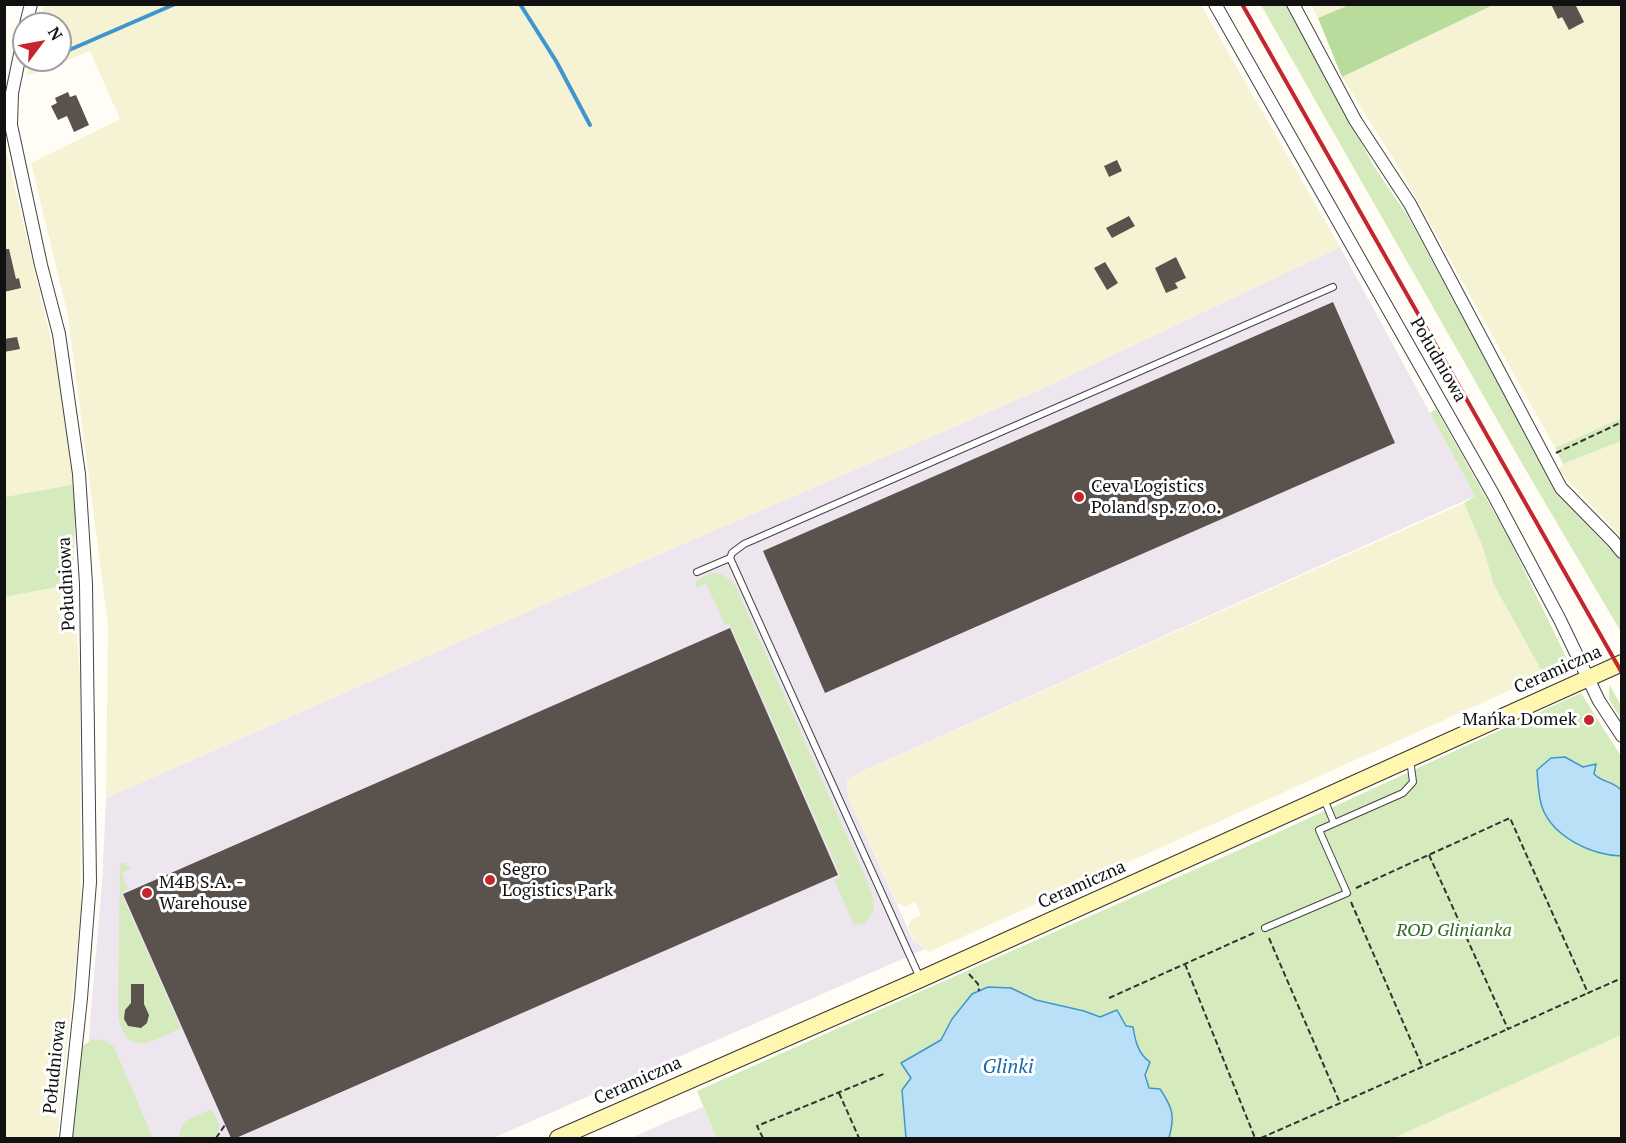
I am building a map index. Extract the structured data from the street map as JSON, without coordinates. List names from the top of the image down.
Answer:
{
  "streets": {
    "main road": ["Ceramiczna"],
    "street": ["Południowa"]
  },
  "crossings": [
    ["Południowa", "Ceramiczna"]
  ],
  "water": ["Glinki"],
  "parks": ["ROD Glinianka"],
  "places": [
    "Ceva Logistics Poland sp. z o.o.",
    "Mańka Domek",
    "Segro Logistics Park",
    "M4B S.A. - Warehouse"
  ],
  "north": "top right"
}
